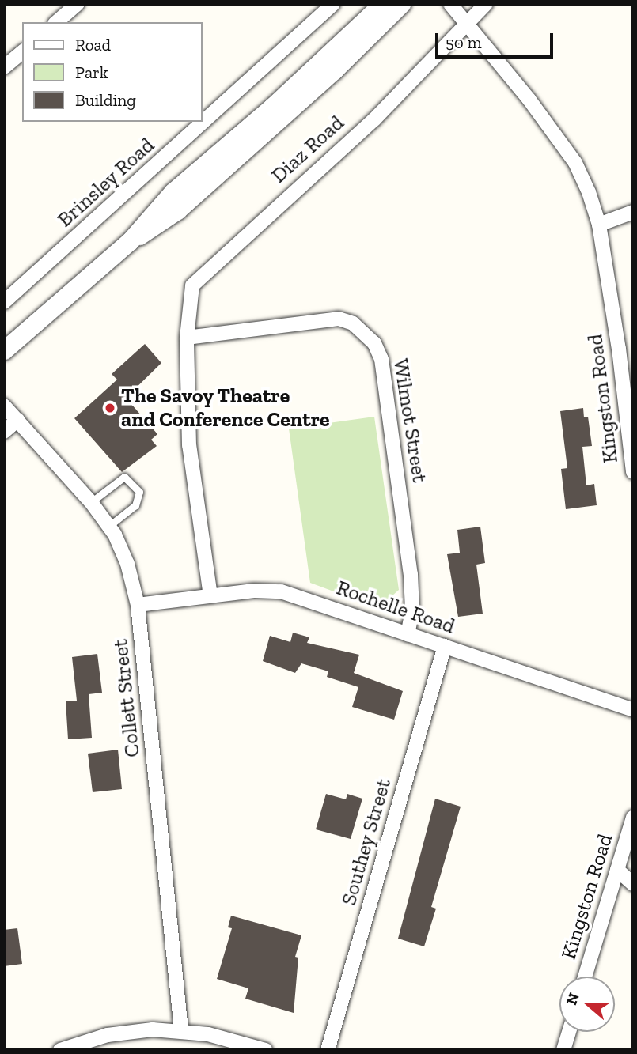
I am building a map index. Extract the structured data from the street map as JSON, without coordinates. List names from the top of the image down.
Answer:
{
  "streets": {
    "street": [
      "Diaz Road",
      "Brinsley Road",
      "Kingston Road",
      "Wilmot Street",
      "Rochelle Road",
      "Collett Street",
      "Southey Street"
    ]
  },
  "crossings": [
    ["Diaz Road", "Kingston Road"],
    ["Diaz Road", "Wilmot Street"],
    ["Wilmot Street", "Rochelle Road"],
    ["Rochelle Road", "Collett Street"],
    ["Rochelle Road", "Southey Street"]
  ],
  "places": ["The Savoy Theatre and Conference Centre"],
  "legend": ["Road", "Park", "Building"],
  "scale_bar": "50 m",
  "north": "left"
}
